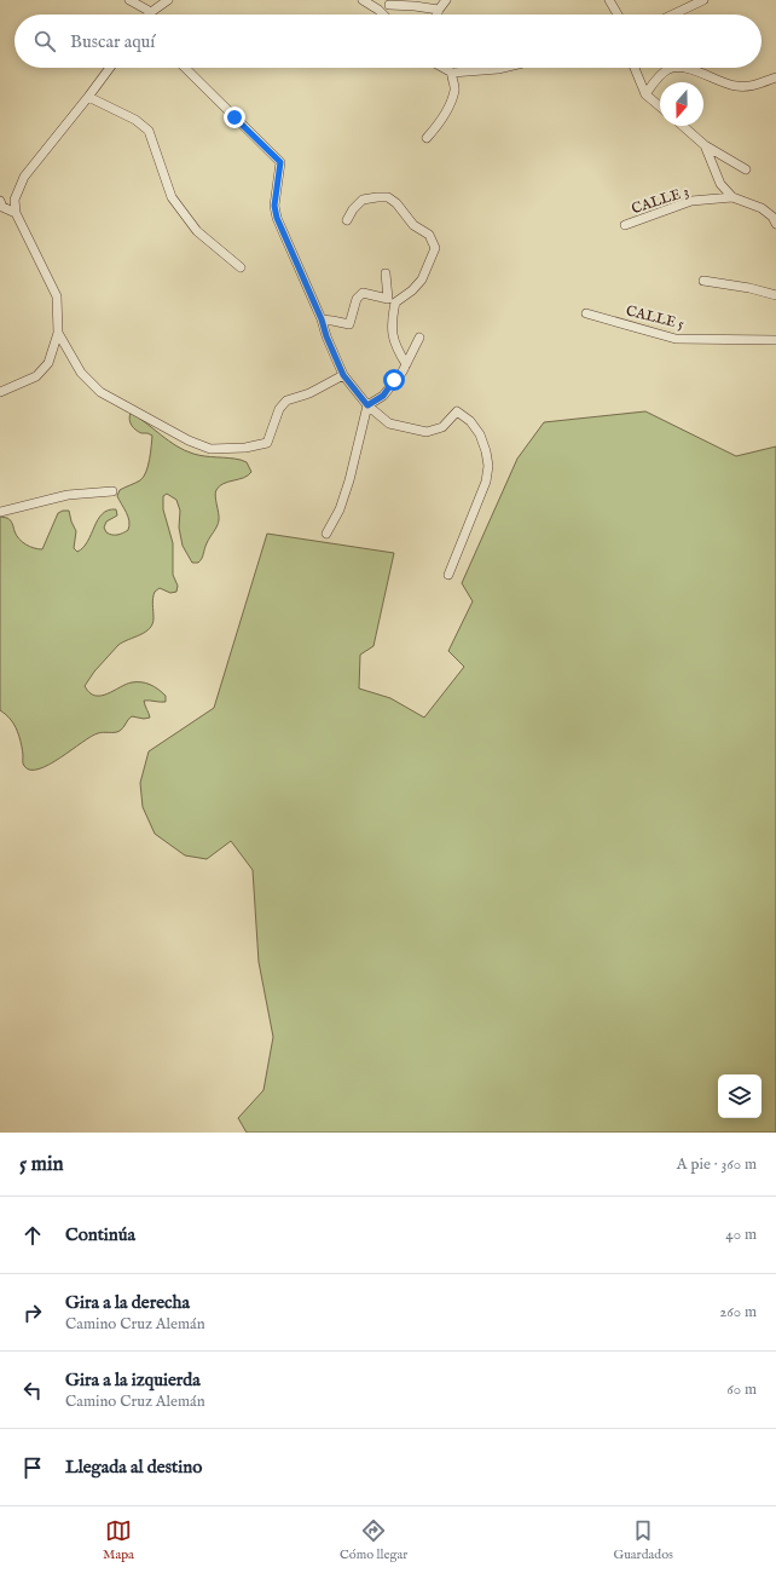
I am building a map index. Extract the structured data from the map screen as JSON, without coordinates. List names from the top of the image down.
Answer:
{
  "streets": {
    "street": ["CALLE 3", "CALLE 5"]
  },
  "north": "bottom",
  "page": {
    "search": "Buscar aquí",
    "heading": ["5 min", "A pie · 360 m"],
    "list": [
      ["Continúa", "40 m"],
      ["Gira a la derecha", "Camino Cruz Alemán", "260 m"],
      ["Gira a la izquierda", "Camino Cruz Alemán", "60 m"],
      "Llegada al destino"
    ],
    "nav": ["Mapa", "Cómo llegar", "Guardados"]
  }
}
